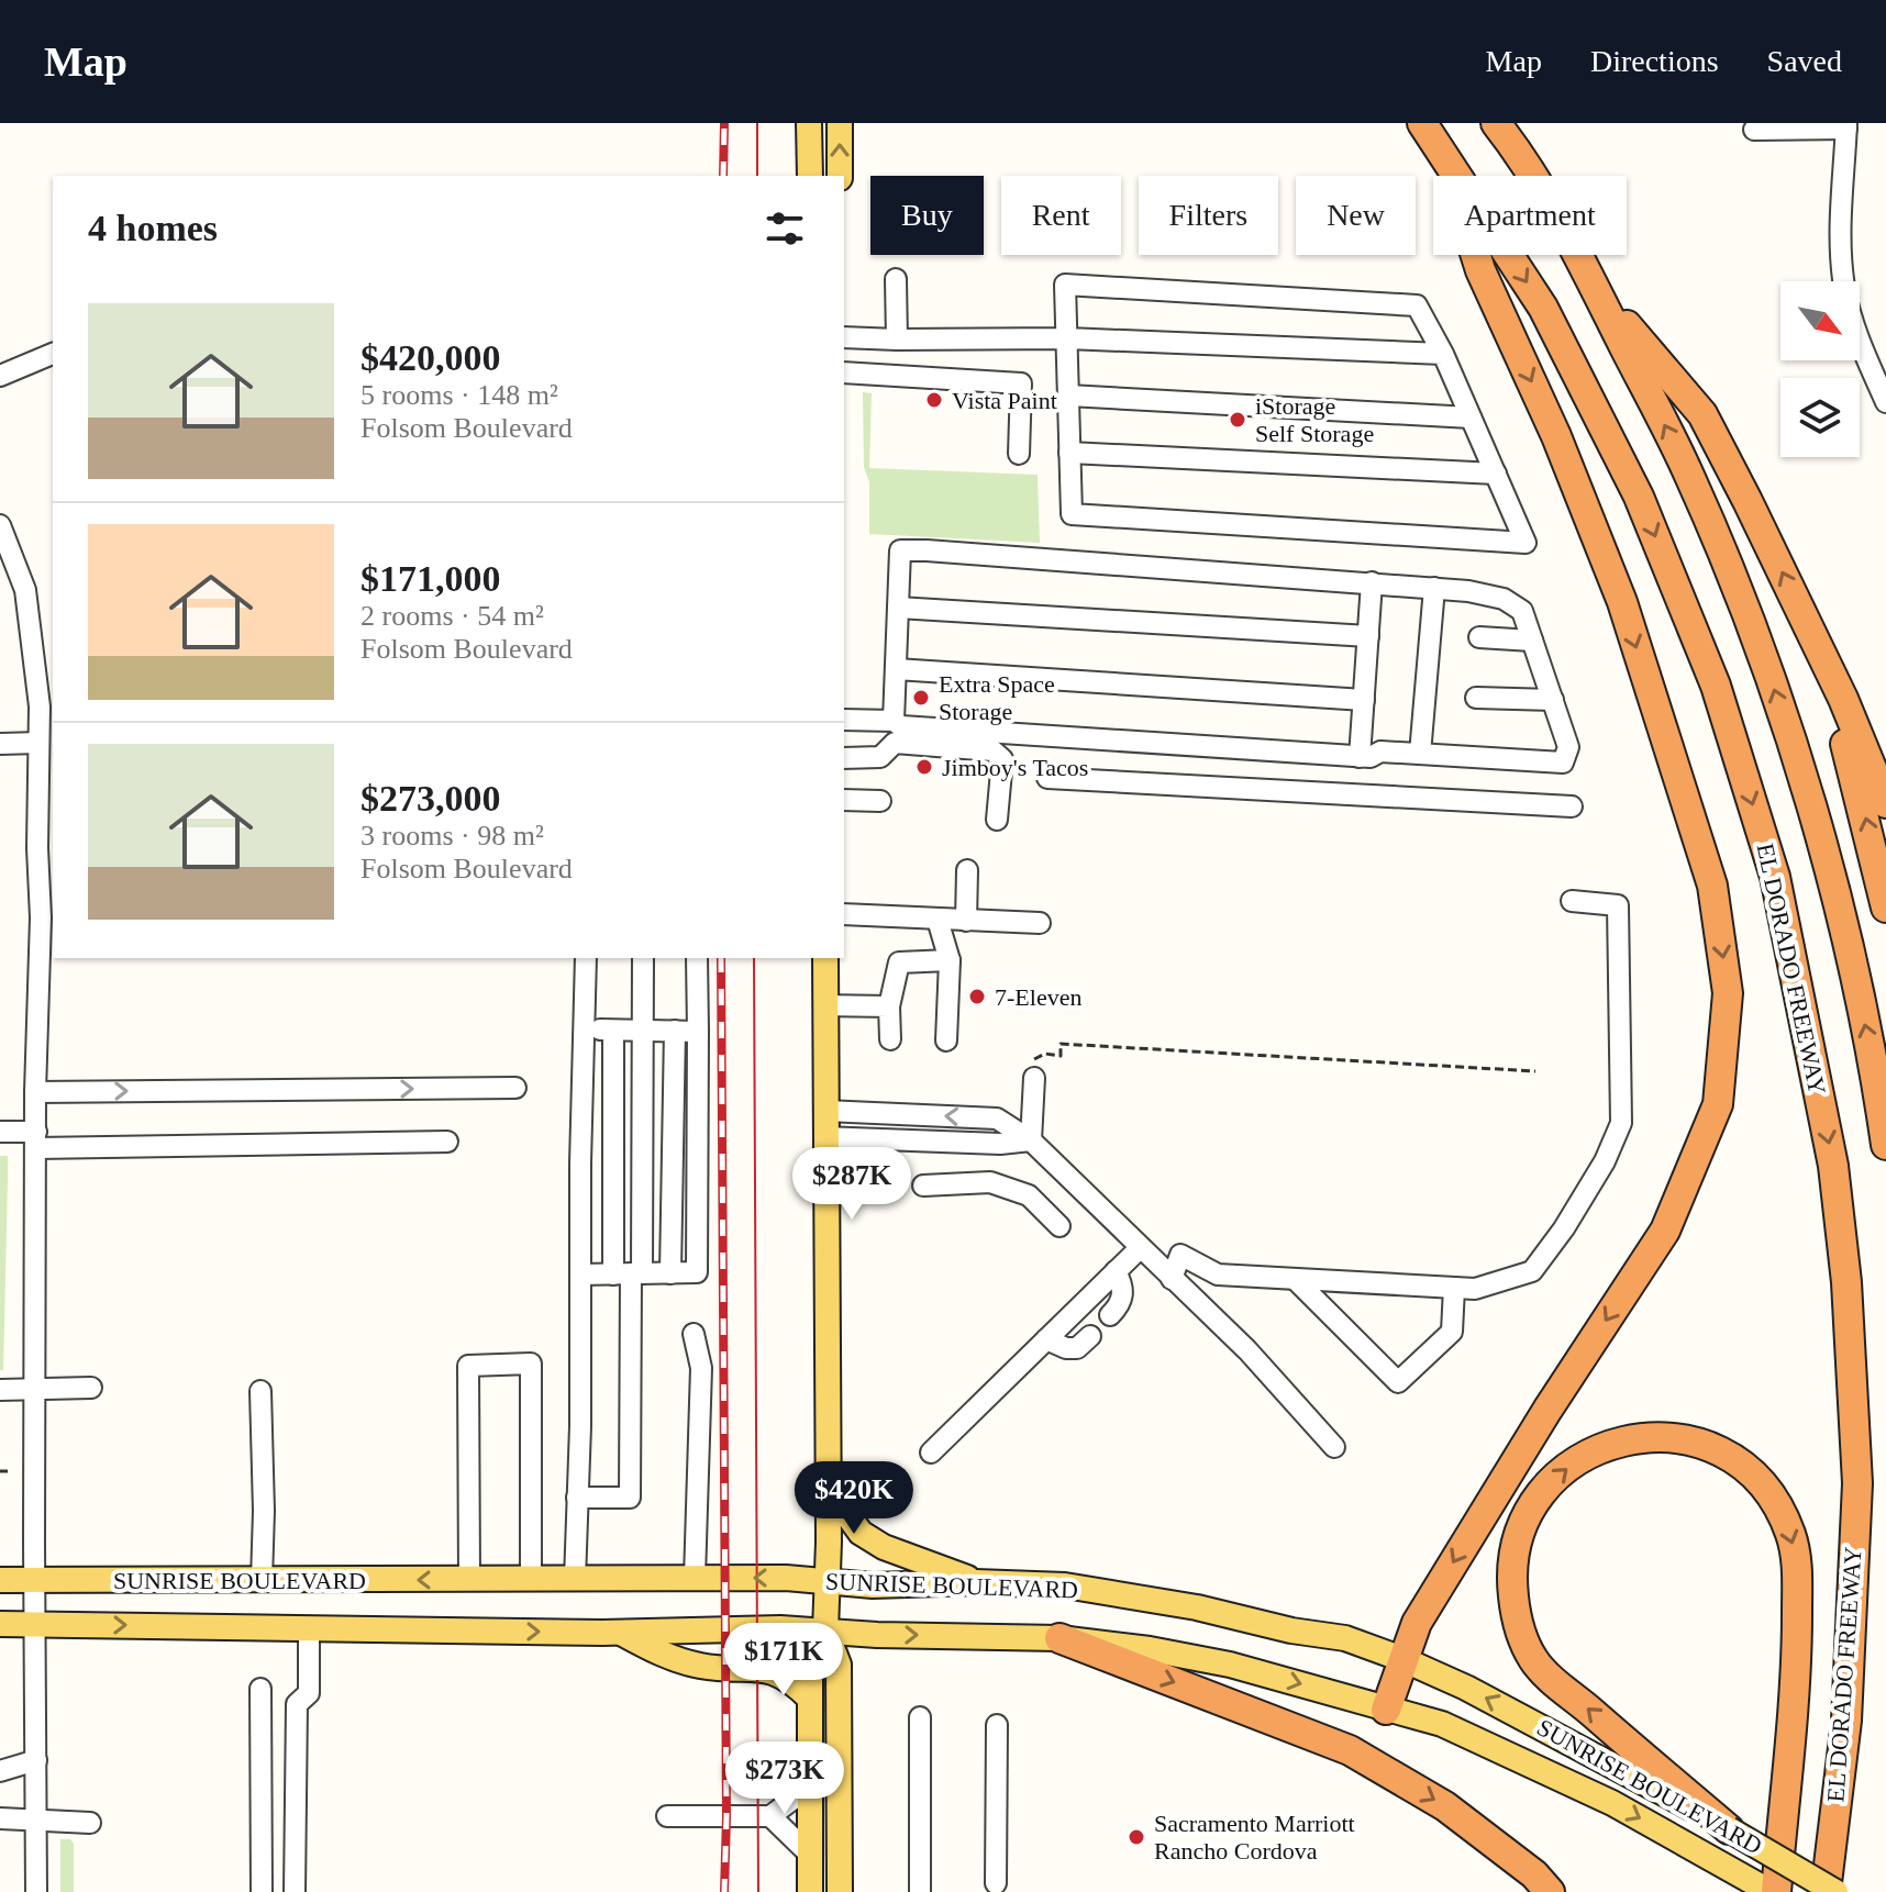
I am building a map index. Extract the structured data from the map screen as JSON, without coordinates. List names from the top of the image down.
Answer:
{
  "streets": {
    "highway": ["EL DORADO FREEWAY"],
    "main road": ["SUNRISE BOULEVARD"]
  },
  "places": [
    "Vista Paint",
    "iStorage Self Storage",
    "Extra Space Storage",
    "Jimboy's Tacos",
    "7-Eleven",
    "Sacramento Marriott Rancho Cordova"
  ],
  "north": "bottom right",
  "page": {
    "header": "Map",
    "nav": ["Map", "Directions", "Saved"],
    "chip": [
      "Buy",
      "Rent",
      "Filters",
      "New",
      "Apartment"
    ],
    "heading": "4 homes",
    "list": [
      {
        "name": "$420,000",
        "note": "5 rooms · 148 m² · Folsom Boulevard"
      },
      {
        "name": "$171,000",
        "note": "2 rooms · 54 m² · Folsom Boulevard"
      },
      {
        "name": "$273,000",
        "note": "3 rooms · 98 m² · Folsom Boulevard"
      }
    ],
    "price": [
      "$287K",
      "$420K",
      "$171K",
      "$273K"
    ]
  }
}
